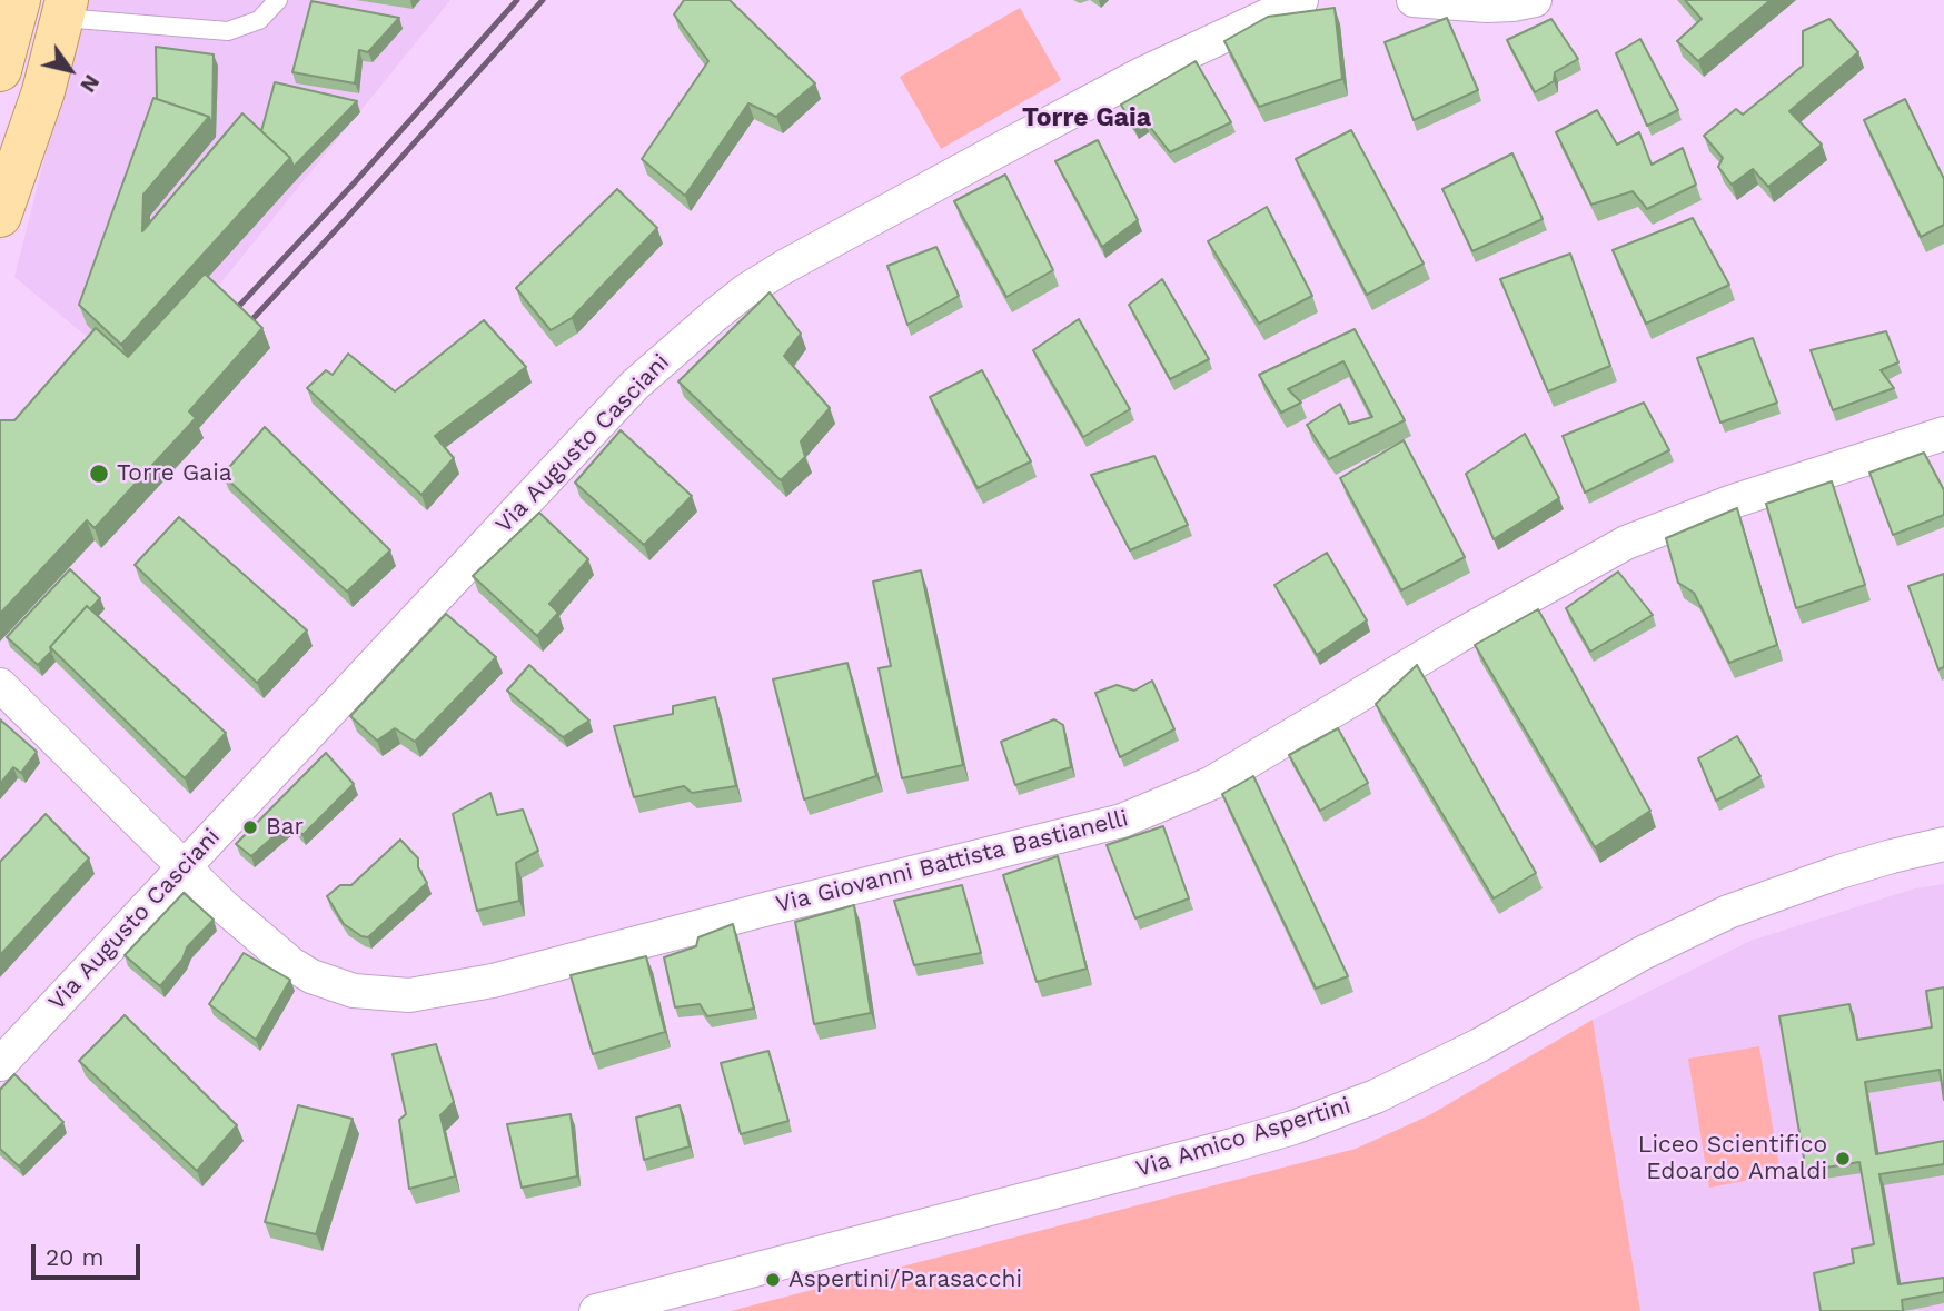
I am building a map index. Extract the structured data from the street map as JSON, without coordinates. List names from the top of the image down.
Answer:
{
  "streets": {
    "street": ["Via Augusto Casciani", "Via Giovanni Battista Bastianelli", "Via Amico Aspertini"]
  },
  "crossings": [
    ["Via Augusto Casciani", "Via Giovanni Battista Bastianelli"]
  ],
  "districts": ["Torre Gaia"],
  "places": [
    "Torre Gaia",
    "Bar",
    "Liceo Scientifico Edoardo Amaldi",
    "Aspertini/Parasacchi"
  ],
  "scale_bar": "20 m",
  "north": "bottom right"
}
